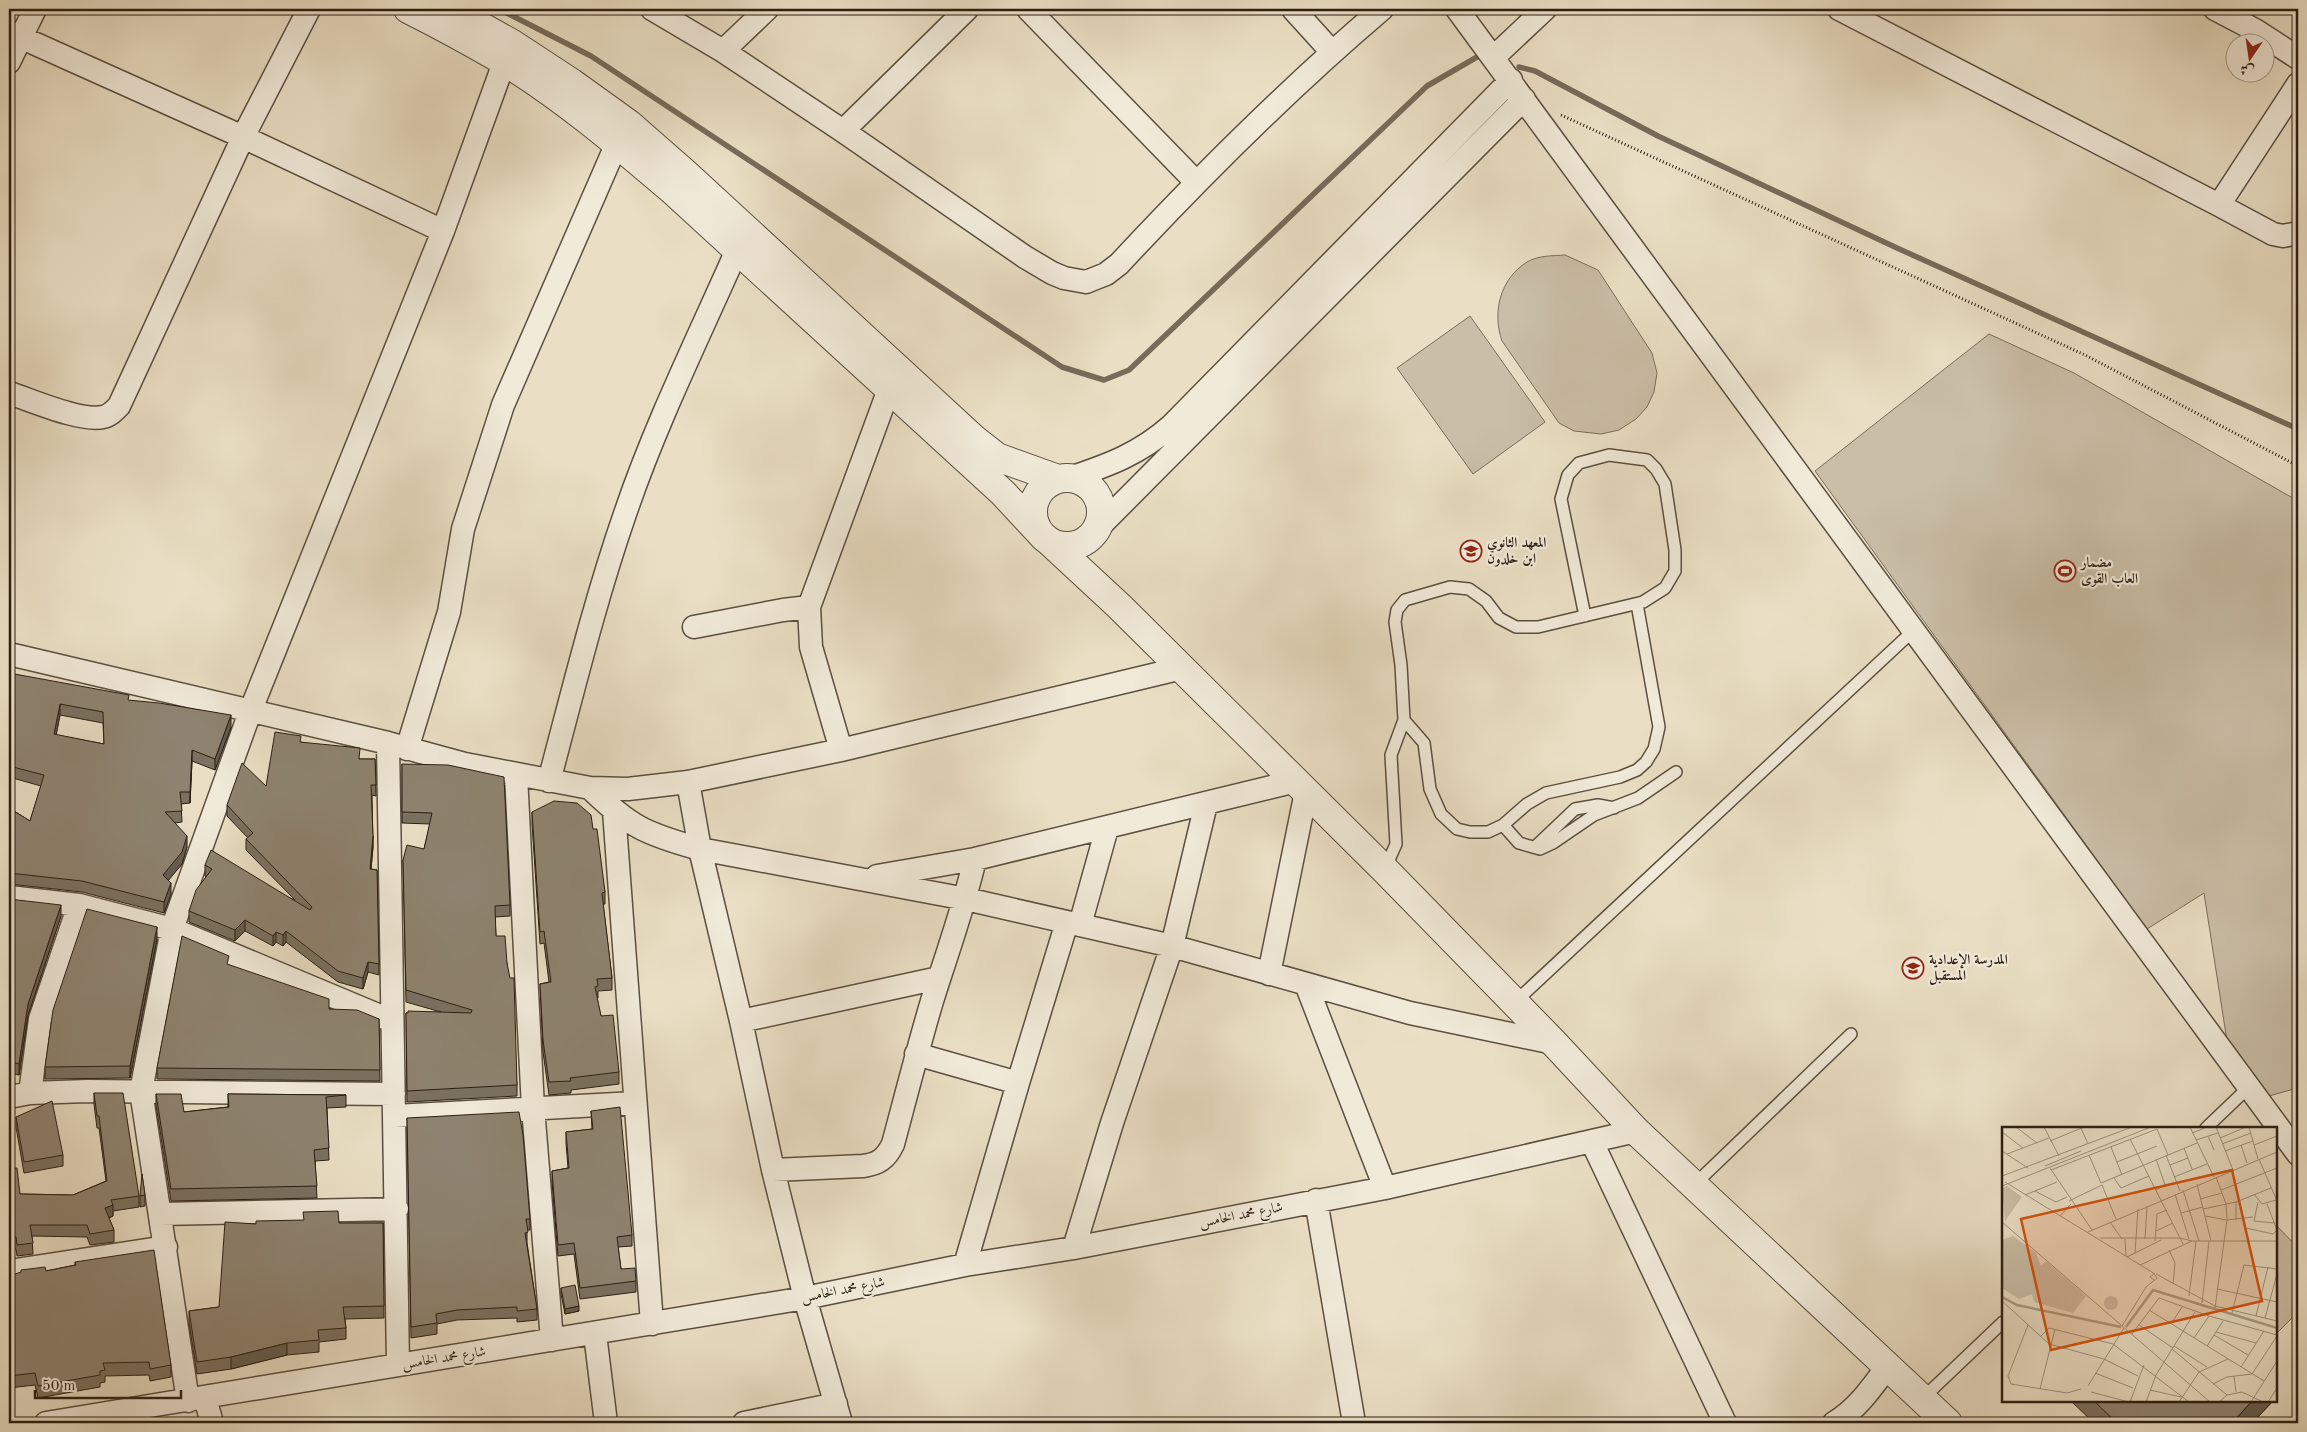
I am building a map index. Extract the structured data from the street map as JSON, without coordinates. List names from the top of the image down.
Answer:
{
  "streets": {
    "street": ["شارع محمد الخامس"]
  },
  "places": {
    "school or university": ["المعهد الثانوي ابن خلدون", "المدرسة الإعدادية المستقبل"],
    "sports": ["مضمار العاب القوى"]
  },
  "scale_bar": "50 m",
  "north": "bottom"
}
